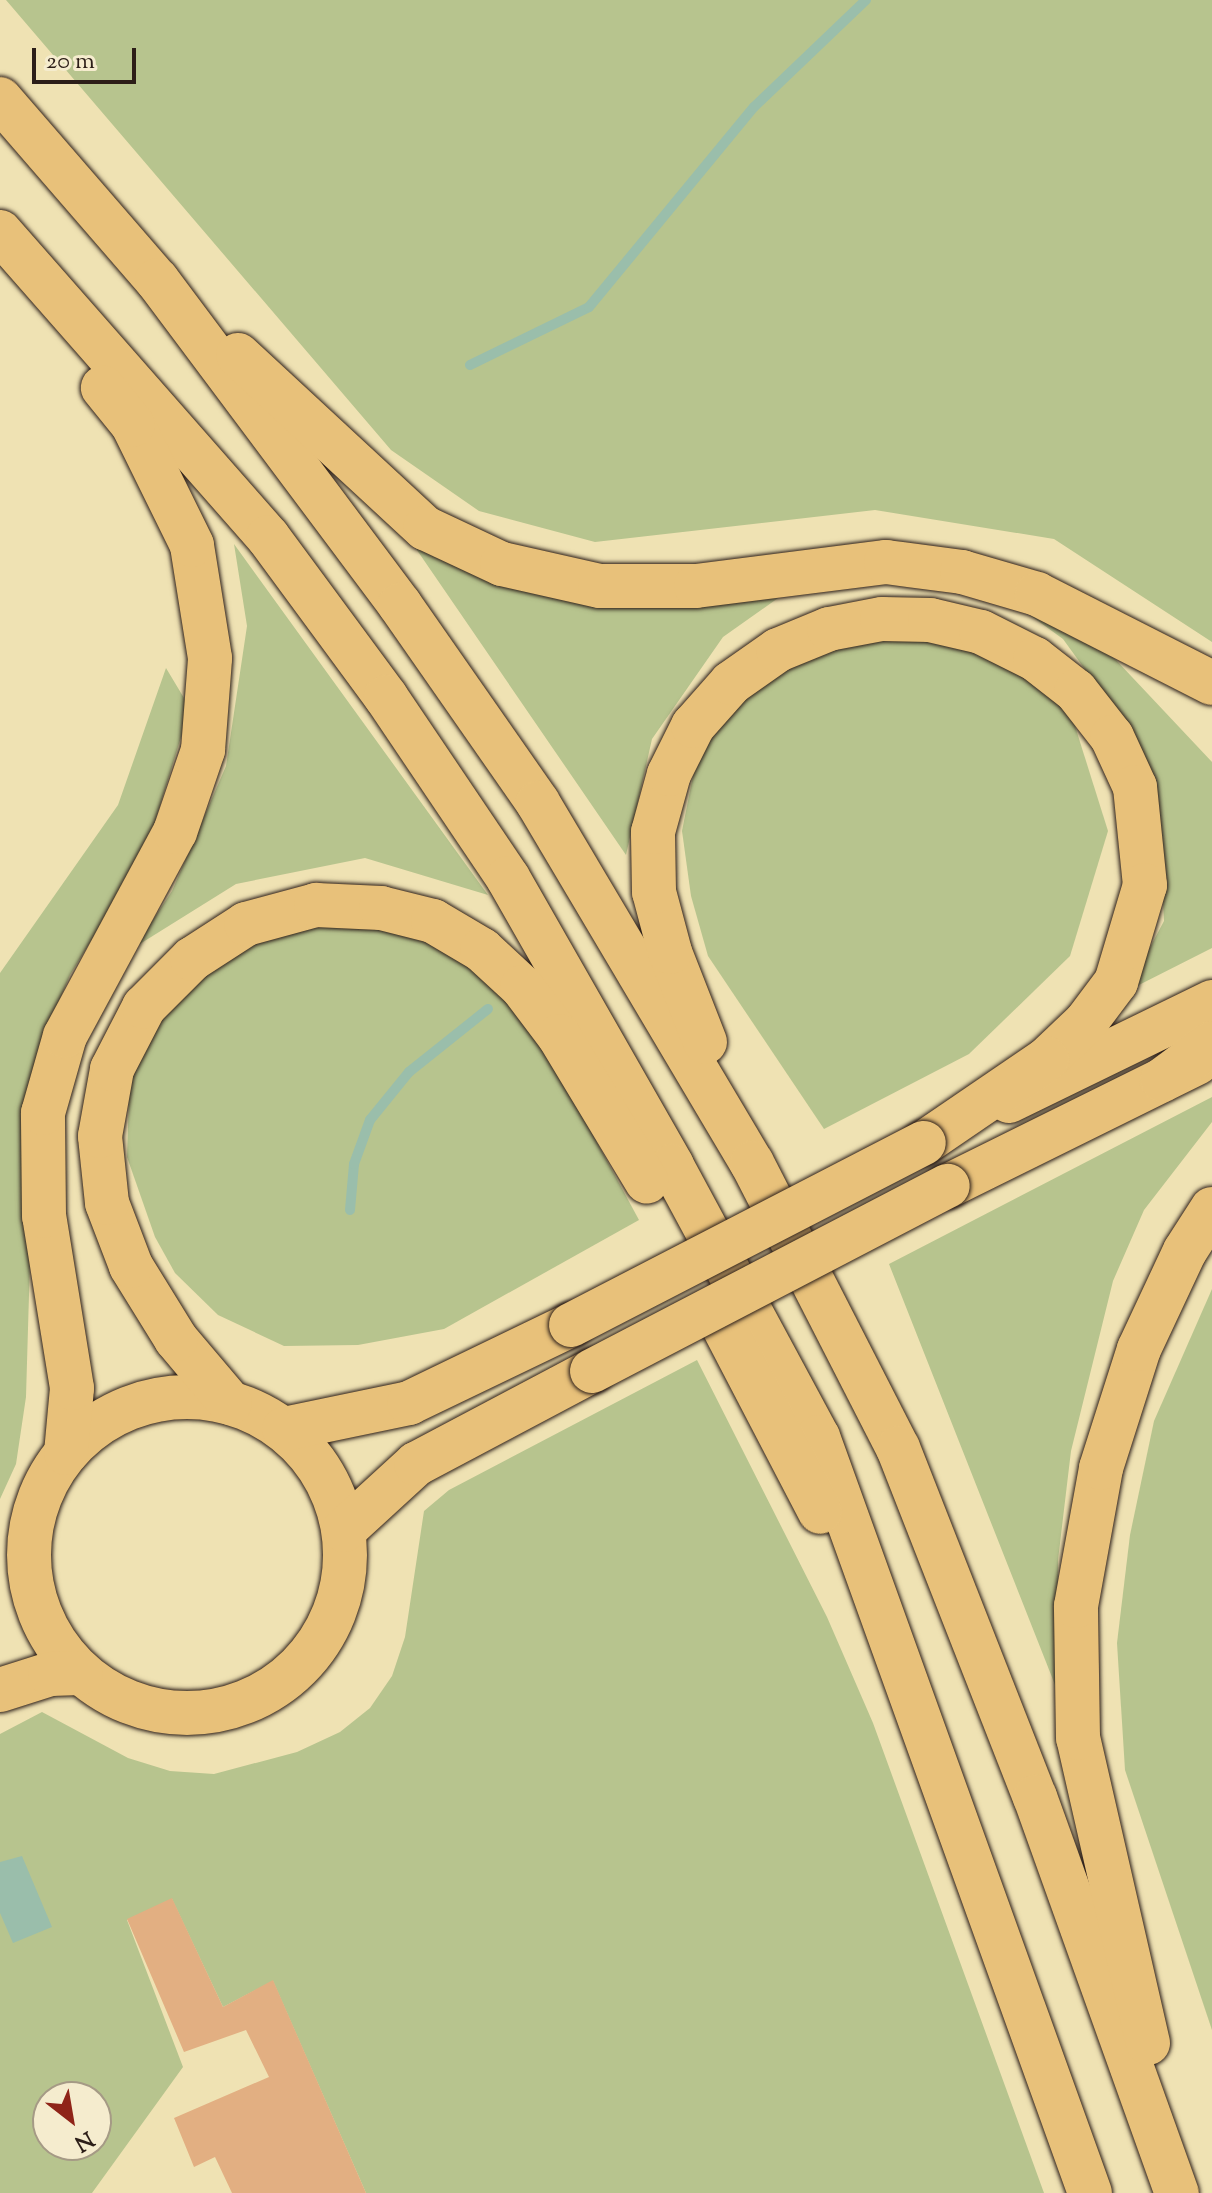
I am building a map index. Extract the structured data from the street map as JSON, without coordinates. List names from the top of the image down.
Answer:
{
  "scale_bar": "20 m",
  "north": "bottom right"
}
